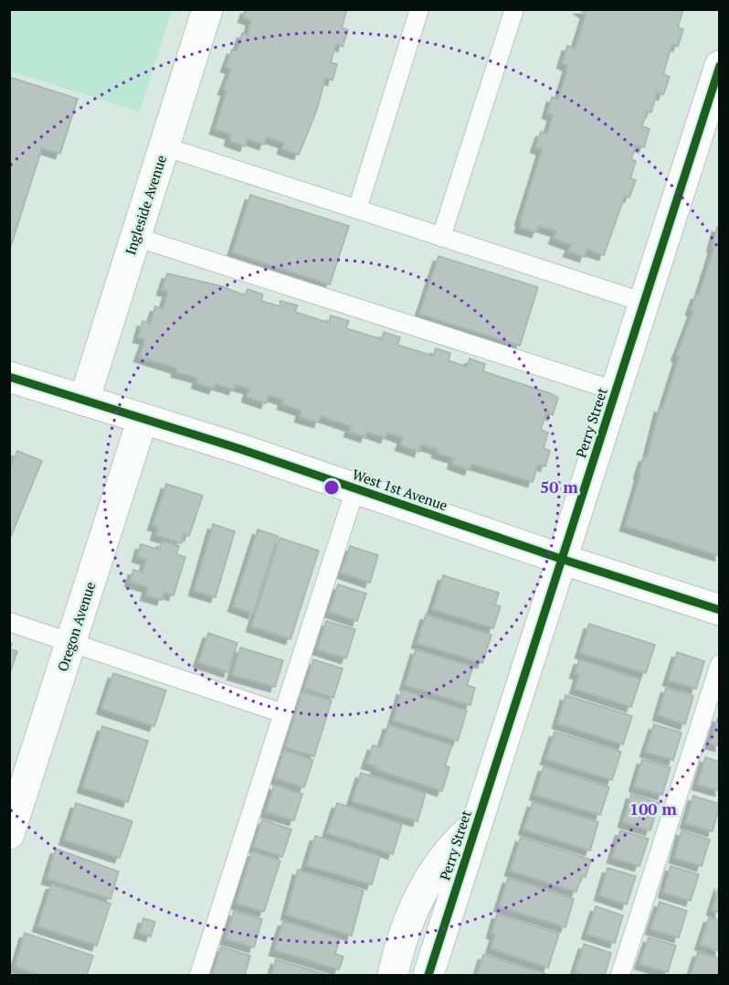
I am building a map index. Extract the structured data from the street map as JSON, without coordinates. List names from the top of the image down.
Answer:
{
  "streets": {
    "street": [
      "Ingleside Avenue",
      "Perry Street",
      "West 1st Avenue",
      "Oregon Avenue"
    ]
  },
  "crossings": [
    ["Ingleside Avenue", "West 1st Avenue"],
    ["Perry Street", "West 1st Avenue"],
    ["West 1st Avenue", "Oregon Avenue"]
  ],
  "rings": ["50 m", "100 m"]
}
